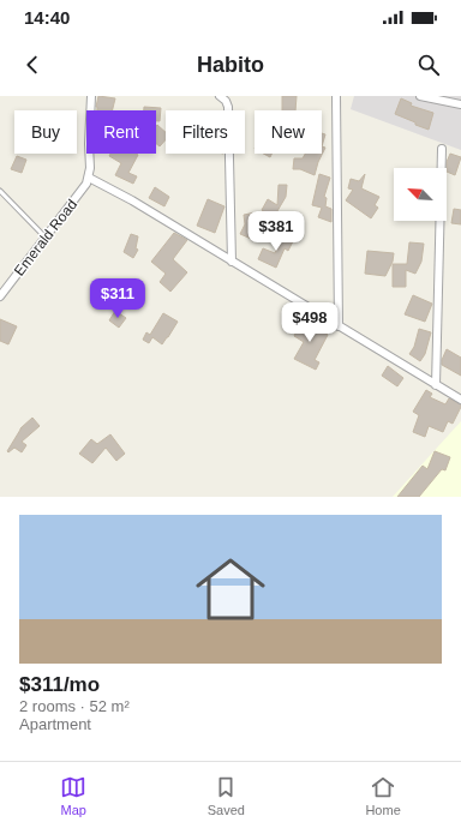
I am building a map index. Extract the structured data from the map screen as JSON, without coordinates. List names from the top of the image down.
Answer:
{
  "streets": {
    "street": ["Emerald Road"]
  },
  "north": "top left",
  "page": {
    "status": "14:40",
    "header": "Habito",
    "chip": [
      "Buy",
      "Rent",
      "Filters",
      "New"
    ],
    "price": ["$381", "$311", "$498"],
    "list": [
      {
        "name": "$311/mo",
        "note": "2 rooms · 52 m² · Apartment"
      }
    ],
    "tabs": ["Map", "Saved", "Home"]
  }
}
